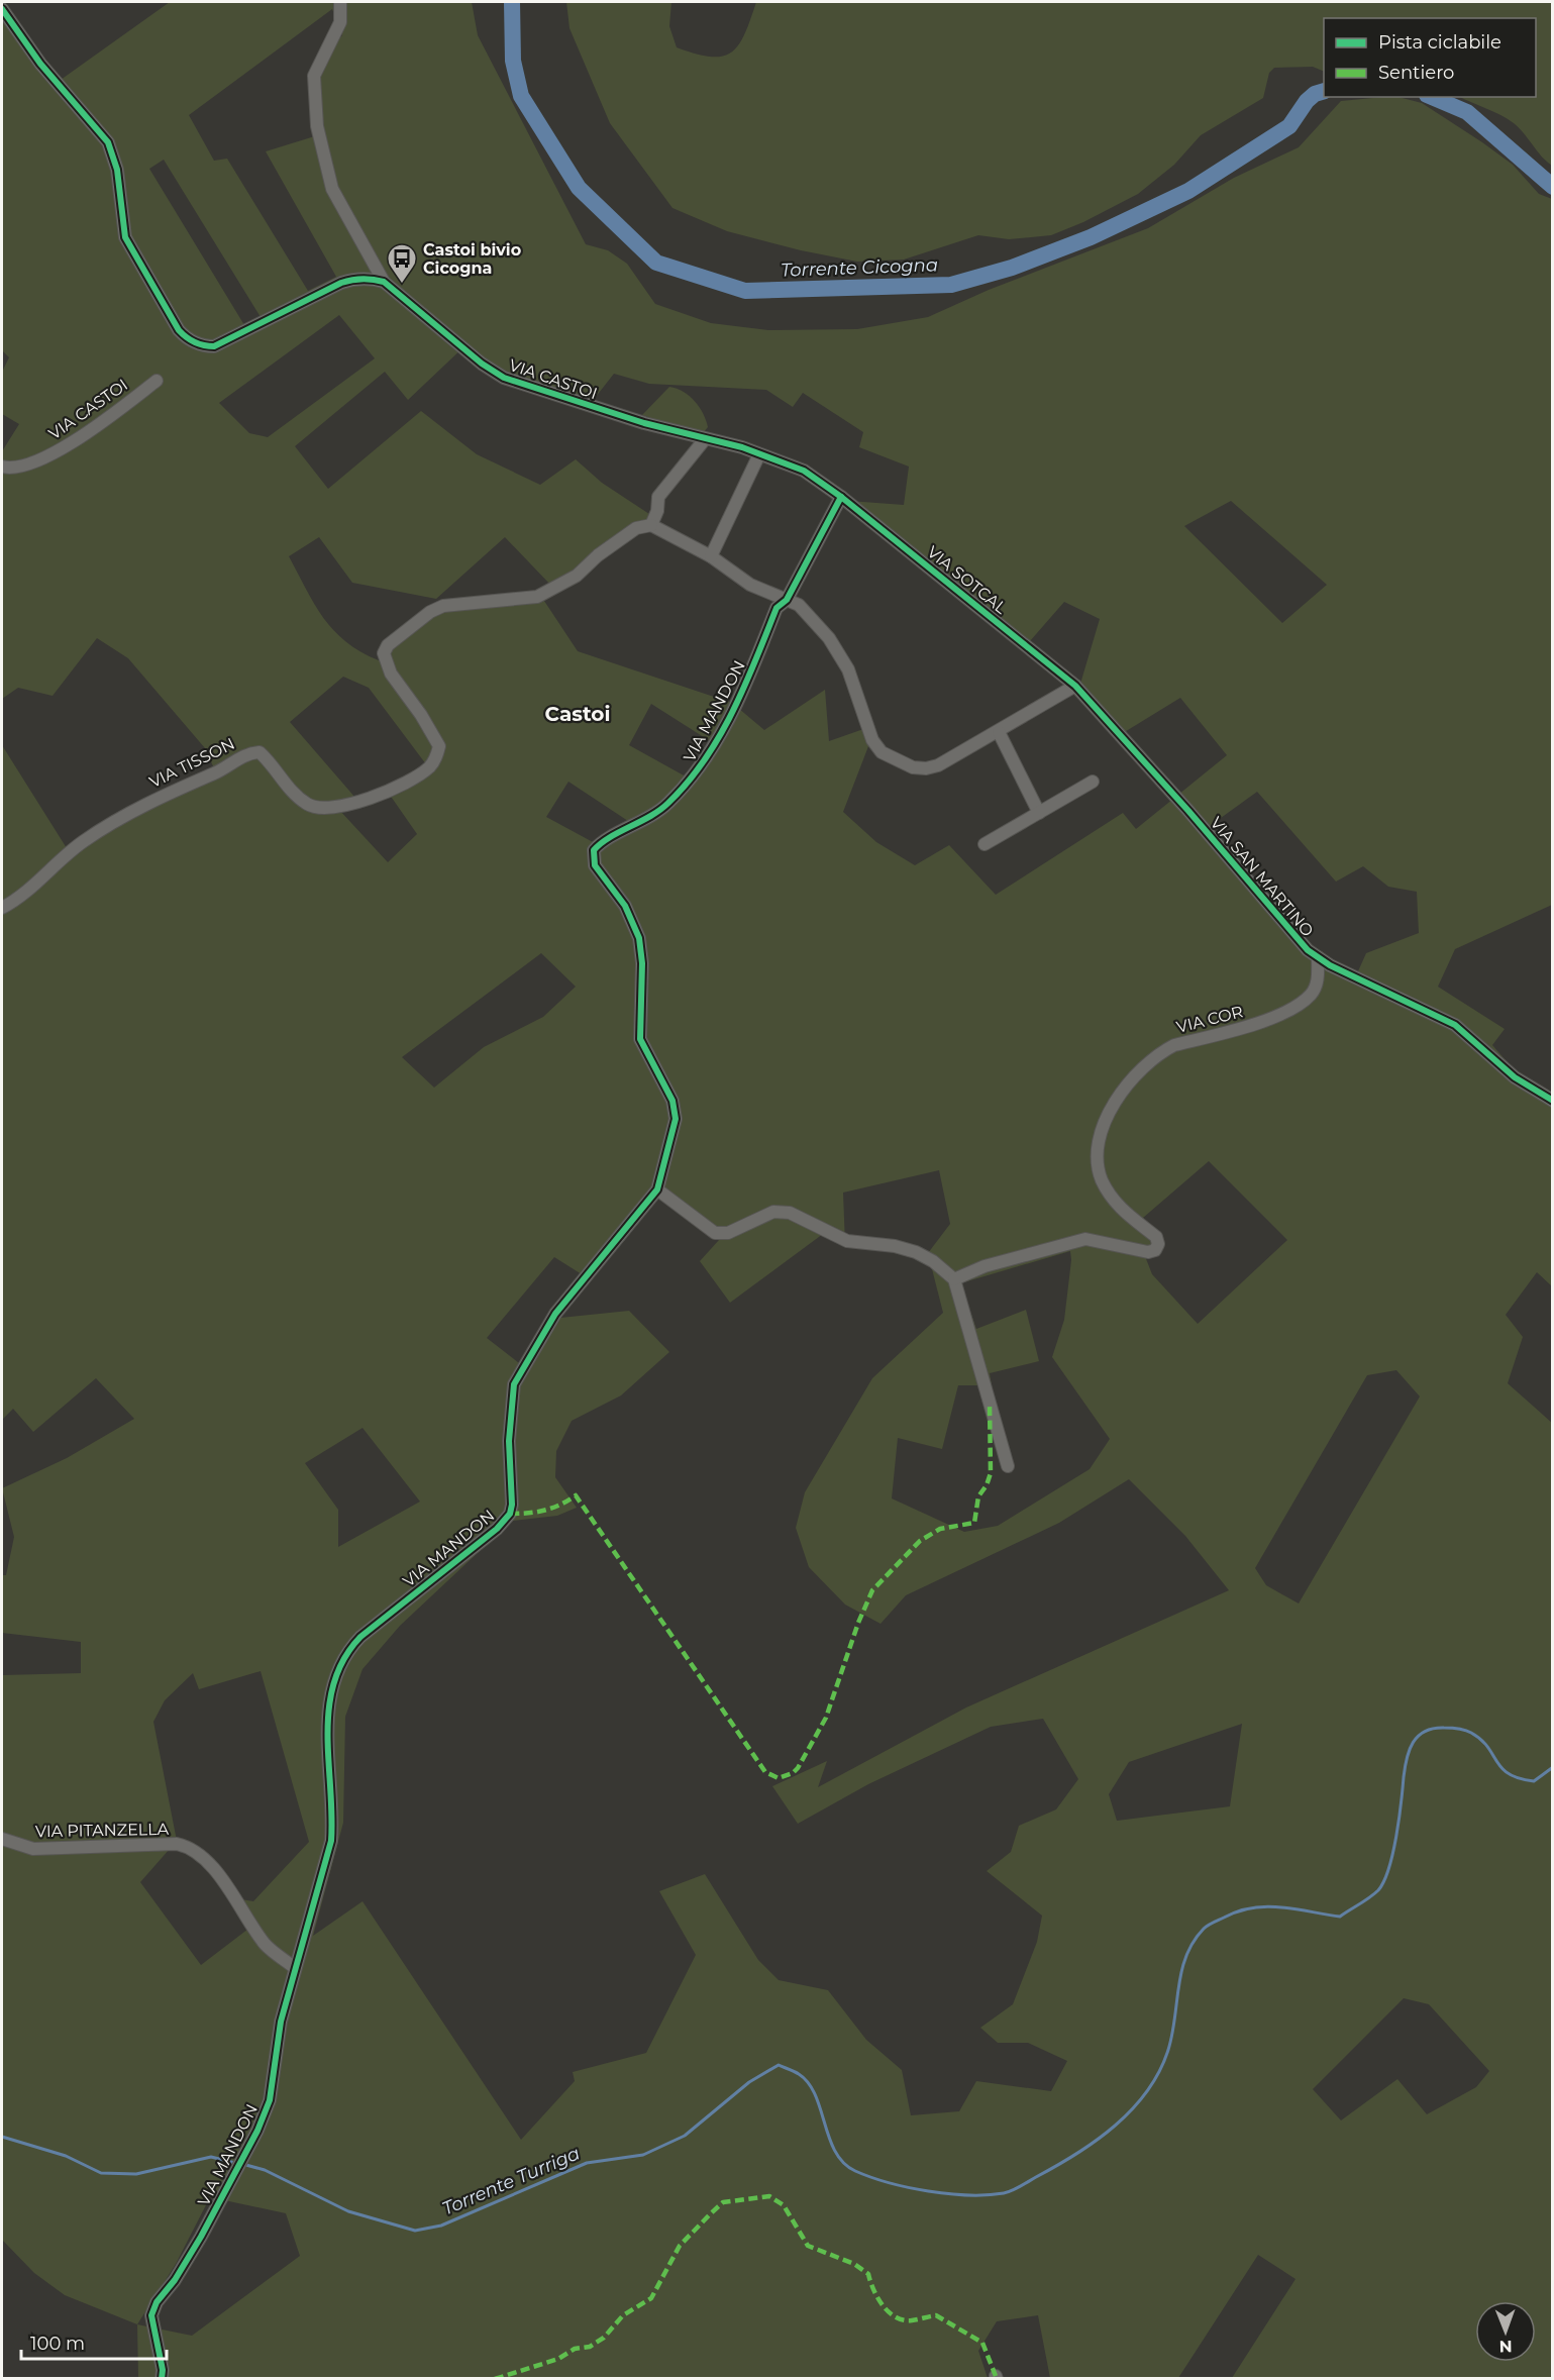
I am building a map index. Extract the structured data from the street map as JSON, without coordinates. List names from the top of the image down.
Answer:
{
  "streets": {
    "street": [
      "VIA CASTOI",
      "VIA SOTCAL",
      "VIA MANDON",
      "VIA TISSON",
      "VIA SAN MARTINO",
      "VIA COR",
      "VIA PITANZELLA"
    ]
  },
  "crossings": [
    ["VIA CASTOI", "VIA SOTCAL"],
    ["VIA SOTCAL", "VIA SAN MARTINO"],
    ["VIA MANDON", "VIA PITANZELLA"],
    ["VIA SAN MARTINO", "VIA COR"]
  ],
  "districts": ["Castoi"],
  "water": ["Torrente Cicogna", "Torrente Turriga"],
  "places": {
    "bus stop": ["Castoi bivio Cicogna"]
  },
  "legend": ["Pista ciclabile", "Sentiero"],
  "scale_bar": "100 m",
  "north": "bottom"
}
